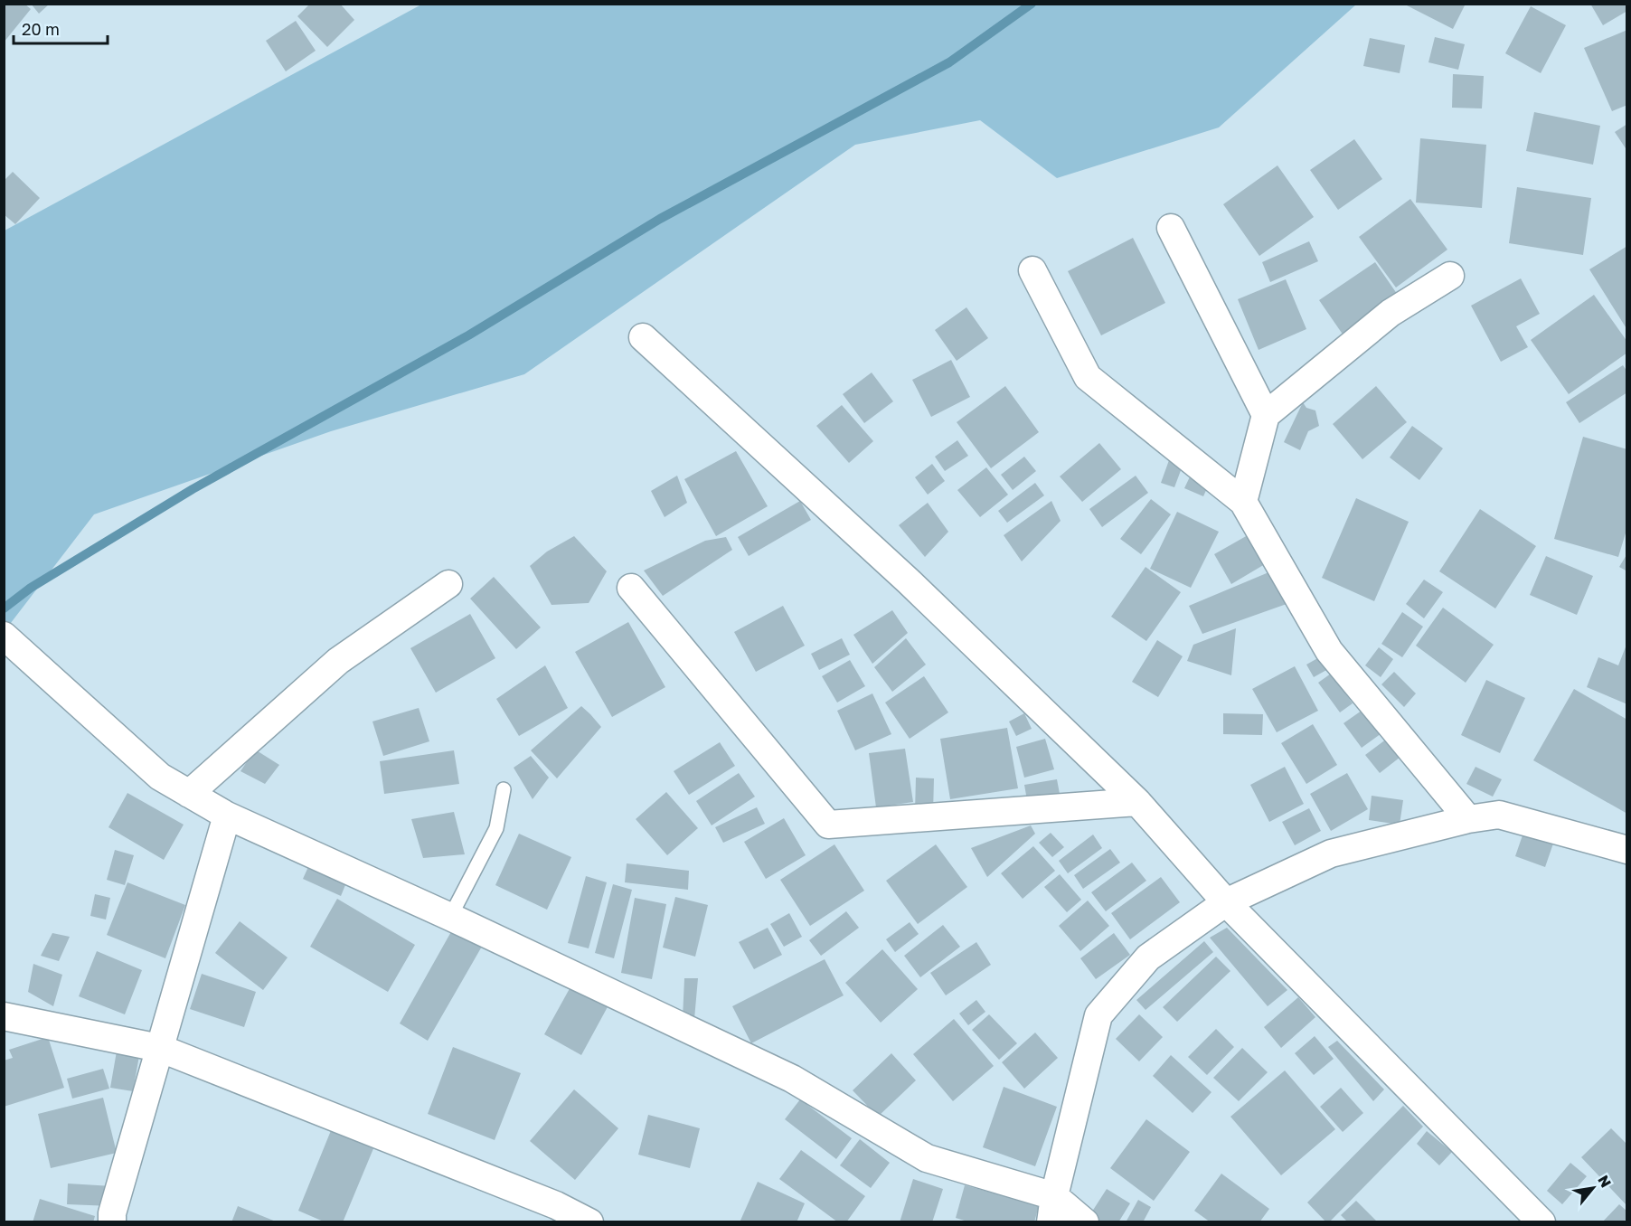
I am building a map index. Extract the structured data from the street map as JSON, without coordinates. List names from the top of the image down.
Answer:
{
  "scale_bar": "20 m",
  "north": "top right"
}
